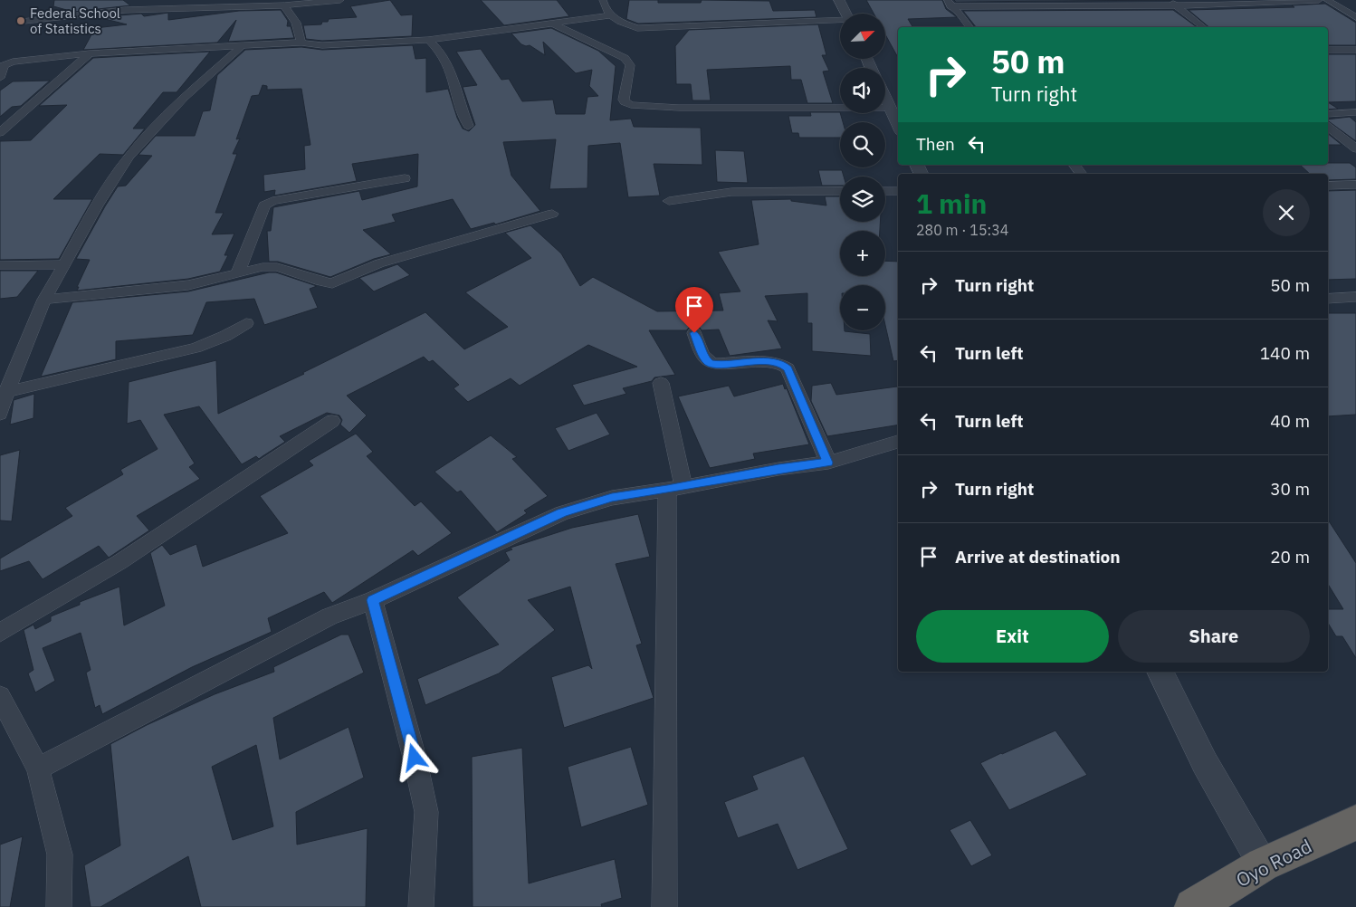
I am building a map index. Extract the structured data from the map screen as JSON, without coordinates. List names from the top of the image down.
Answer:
{
  "streets": {
    "highway": ["Oyo Road"]
  },
  "places": ["Federal School of Statistics"],
  "north": "top right",
  "page": {
    "map_buttons": ["+", "−"],
    "turn": ["50 m", "Turn right"],
    "then": "Then",
    "heading": ["1 min", "280 m · 15:34"],
    "list": [
      {
        "name": "Turn right",
        "value": "50 m"
      },
      {
        "name": "Turn left",
        "value": "140 m"
      },
      {
        "name": "Turn left",
        "value": "40 m"
      },
      {
        "name": "Turn right",
        "value": "30 m"
      },
      {
        "name": "Arrive at destination",
        "value": "20 m"
      }
    ],
    "buttons": ["Exit", "Share"]
  }
}
